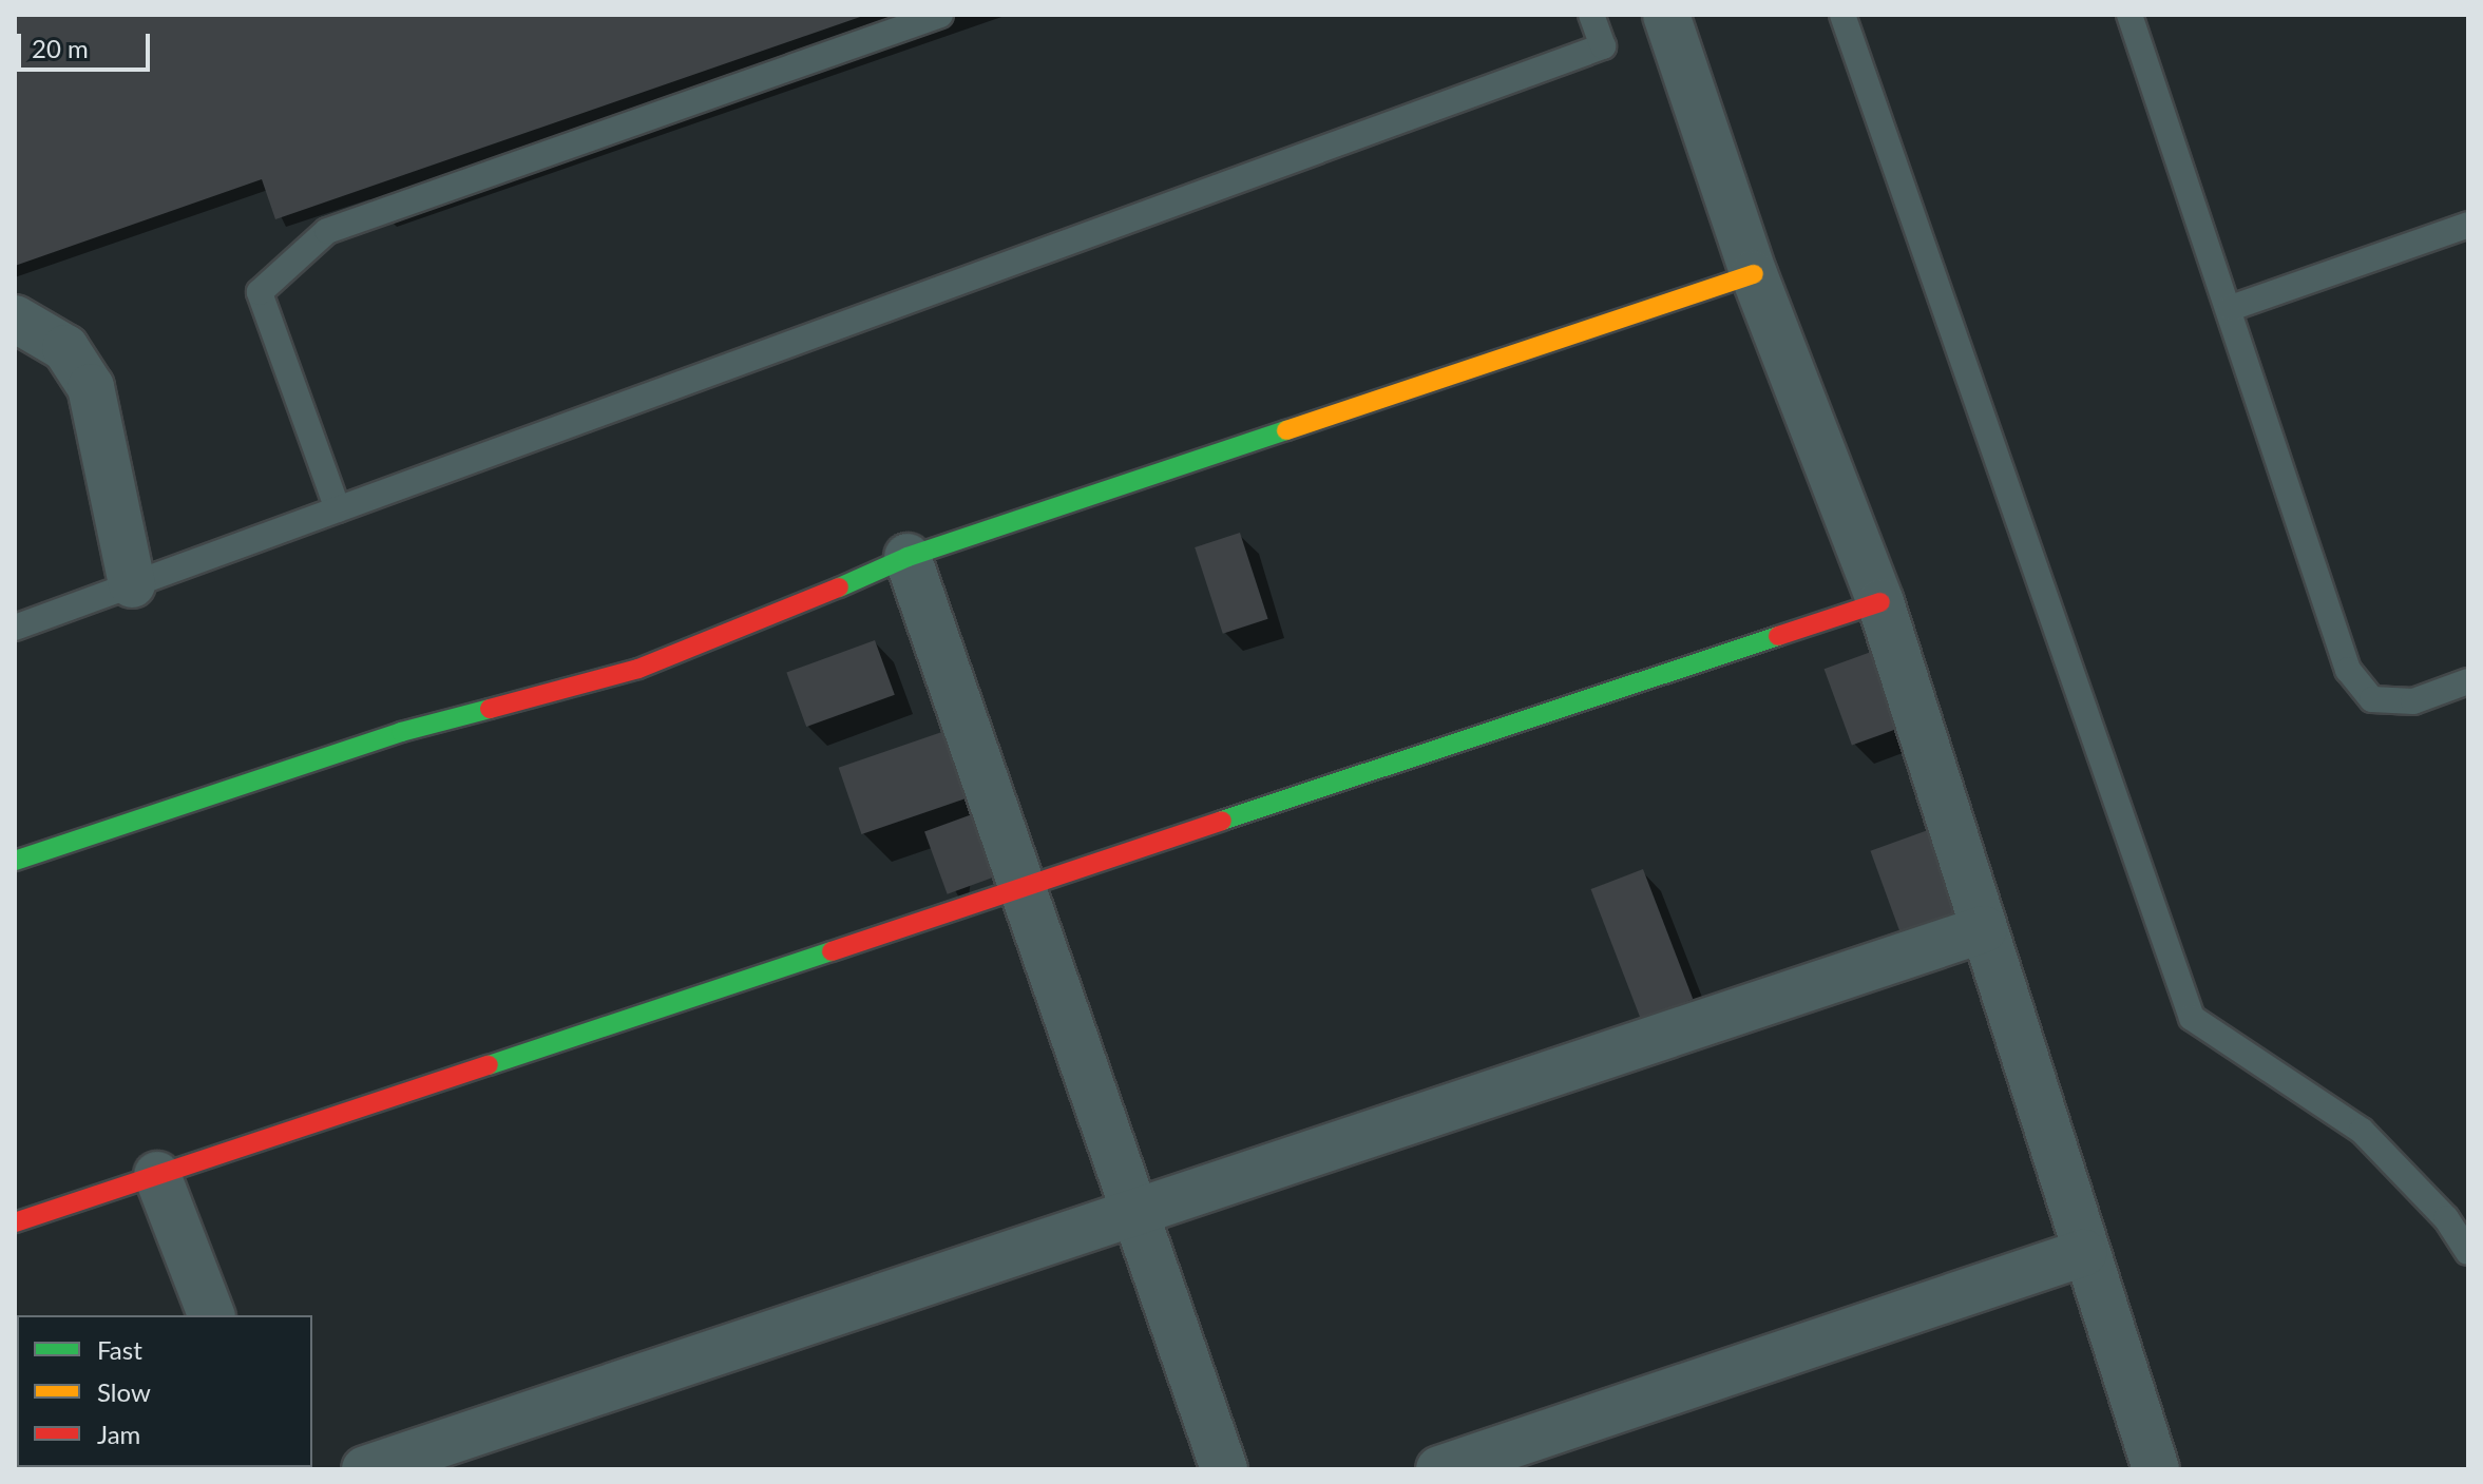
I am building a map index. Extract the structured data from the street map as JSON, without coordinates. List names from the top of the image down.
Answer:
{
  "legend": ["Fast", "Slow", "Jam"],
  "scale_bar": "20 m"
}
